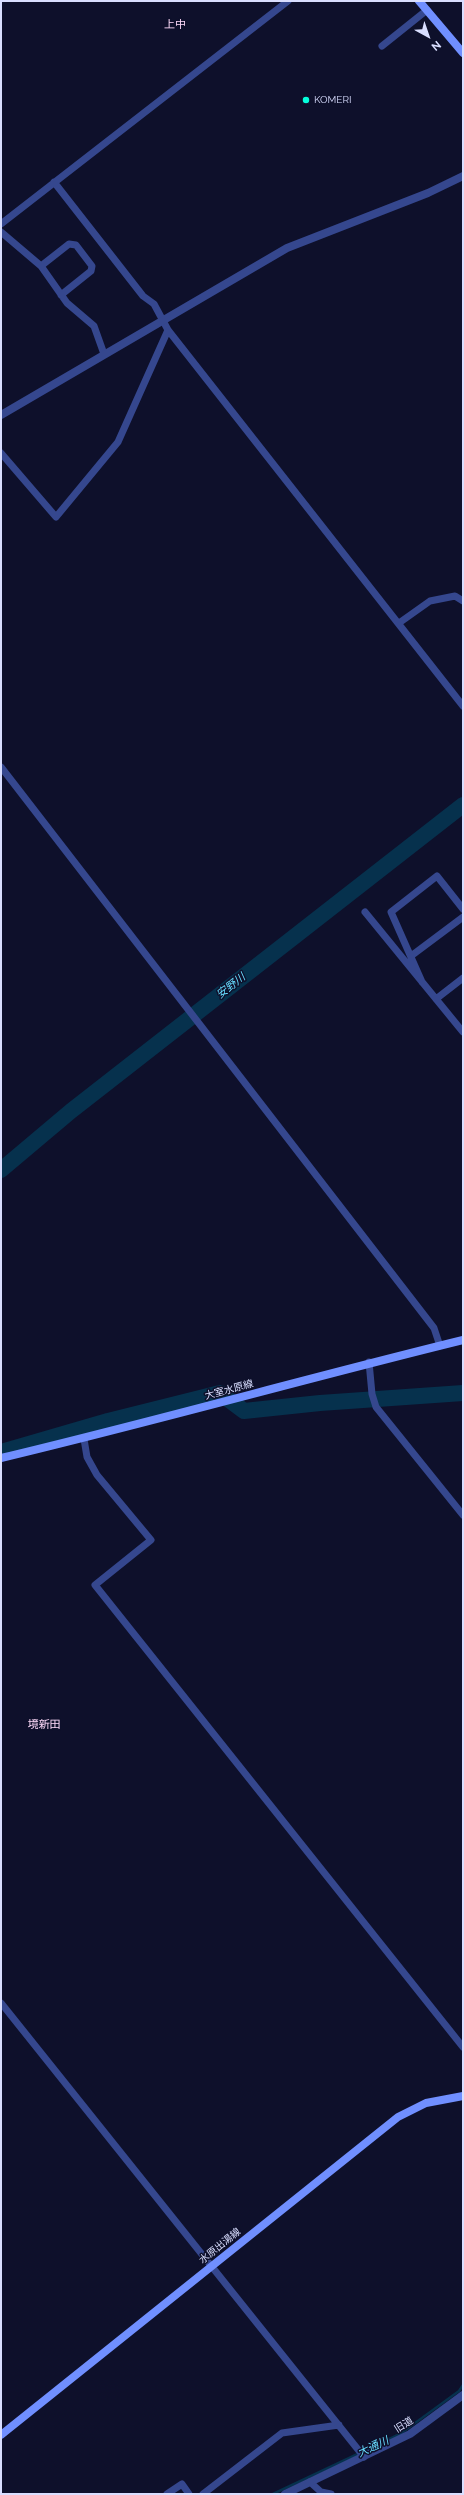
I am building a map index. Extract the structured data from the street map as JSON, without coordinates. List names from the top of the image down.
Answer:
{
  "streets": {
    "main road": ["大室水原線", "水原出湯線"],
    "street": ["旧道"]
  },
  "districts": ["上中", "境新田"],
  "water": ["安野川", "大通川"],
  "places": ["KOMERI"],
  "north": "bottom right"
}
